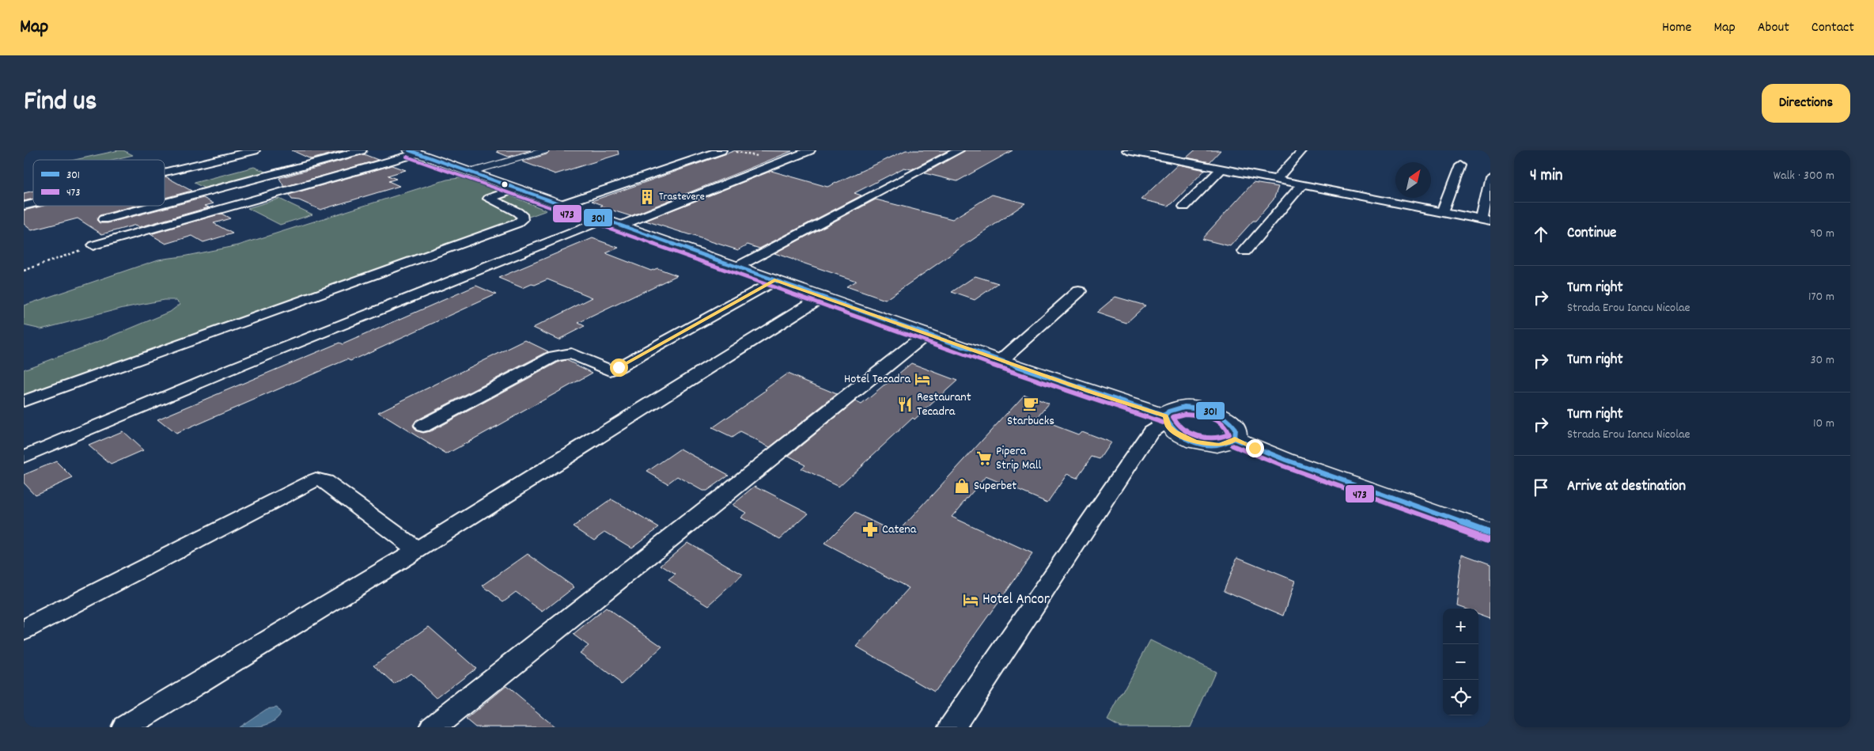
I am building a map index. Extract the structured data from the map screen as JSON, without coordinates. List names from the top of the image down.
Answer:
{
  "places": {
    "building": ["Trastevere"],
    "hotel": ["Hotel Tecadra", "Hotel Ancor"],
    "cafe": ["Starbucks"],
    "restaurant": ["Restaurant Tecadra"],
    "supermarket": ["Pipera Strip Mall"],
    "shop": ["Superbet"],
    "pharmacy": ["Catena"]
  },
  "lines": ["transit line 301", "transit line 473"],
  "legend": ["301", "473"],
  "north": "top right",
  "page": {
    "header": "Map",
    "nav": [
      "Home",
      "Map",
      "About",
      "Contact"
    ],
    "title": "Find us",
    "buttons": "Directions",
    "heading": ["4 min", "Walk · 300 m"],
    "list": [
      ["Continue", "90 m"],
      ["Turn right", "Strada Erou Iancu Nicolae", "170 m"],
      ["Turn right", "30 m"],
      ["Turn right", "Strada Erou Iancu Nicolae", "10 m"],
      "Arrive at destination"
    ],
    "map_buttons": ["+", "−"]
  }
}
